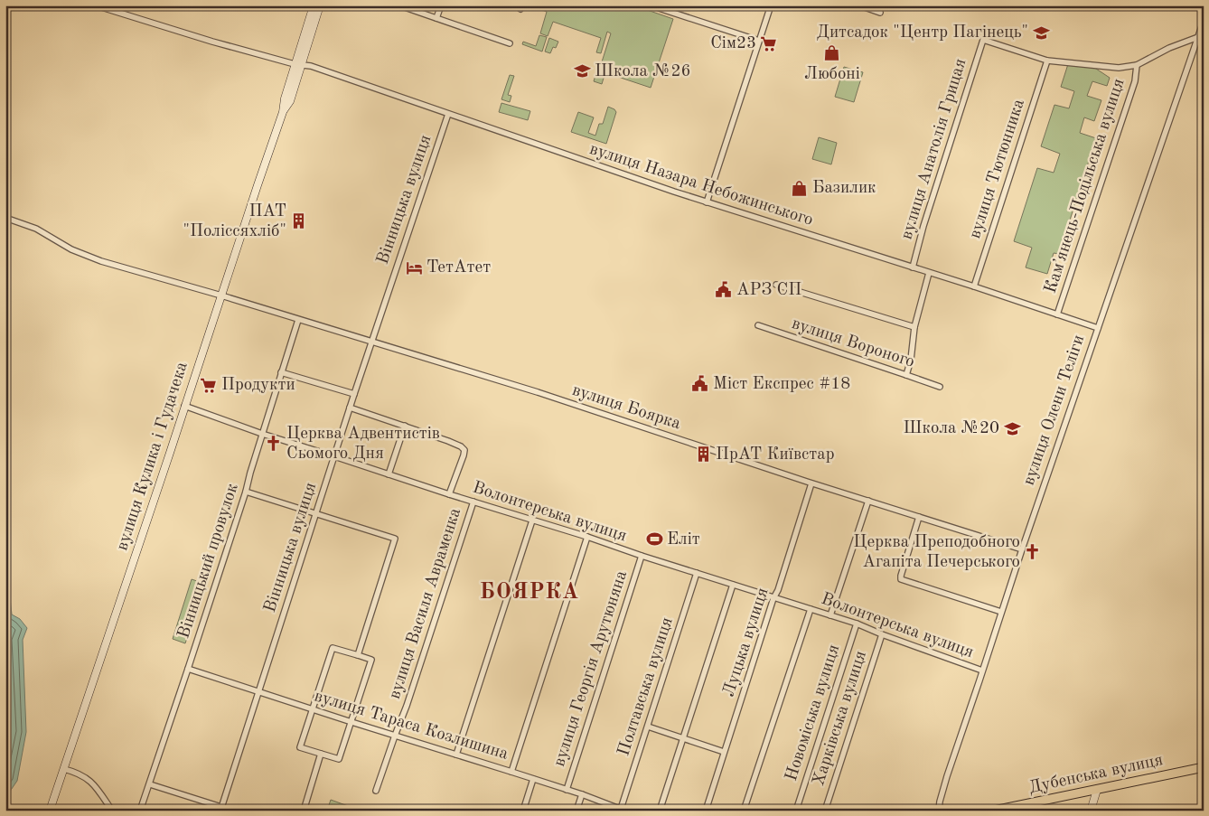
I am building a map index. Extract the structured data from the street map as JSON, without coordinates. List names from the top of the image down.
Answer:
{
  "streets": {
    "main road": ["вулиця Кулика і Гудачека", "Дубенська вулиця"],
    "street": [
      "вулиця Анатолія Грицая",
      "вулиця Тютюнника",
      "вулиця Назара Небожинського",
      "Камʼянець-Подільська вулиця",
      "Вінницька вулиця",
      "вулиця Вороного",
      "вулиця Боярка",
      "вулиця Олени Теліги",
      "Волонтерська вулиця",
      "Вінницький провулок",
      "вулиця Василя Авраменка",
      "Луцька вулиця",
      "вулиця Георгія Арутюняна",
      "Полтавська вулиця",
      "Новоміська вулиця",
      "Харківська вулиця",
      "вулиця Тараса Козлишина"
    ]
  },
  "crossings": [
    ["вулиця Анатолія Грицая", "вулиця Тютюнника"],
    ["вулиця Анатолія Грицая", "вулиця Назара Небожинського"],
    ["вулиця Тютюнника", "вулиця Назара Небожинського"],
    ["вулиця Назара Небожинського", "Камʼянець-Подільська вулиця"],
    ["вулиця Назара Небожинського", "Вінницька вулиця"],
    ["вулиця Назара Небожинського", "вулиця Олени Теліги"],
    ["вулиця Назара Небожинського", "вулиця Кулика і Гудачека"],
    ["Вінницька вулиця", "вулиця Боярка"],
    ["Вінницька вулиця", "Волонтерська вулиця"],
    ["Вінницька вулиця", "вулиця Тараса Козлишина"],
    ["вулиця Боярка", "вулиця Олени Теліги"],
    ["вулиця Боярка", "вулиця Кулика і Гудачека"],
    ["вулиця Боярка", "Вінницький провулок"],
    ["вулиця Боярка", "Луцька вулиця"],
    ["вулиця Олени Теліги", "Волонтерська вулиця"],
    ["вулиця Кулика і Гудачека", "Волонтерська вулиця"],
    ["Волонтерська вулиця", "Вінницький провулок"],
    ["Волонтерська вулиця", "вулиця Василя Авраменка"],
    ["Волонтерська вулиця", "Луцька вулиця"],
    ["Волонтерська вулиця", "вулиця Георгія Арутюняна"],
    ["Волонтерська вулиця", "Полтавська вулиця"],
    ["Волонтерська вулиця", "Новоміська вулиця"],
    ["Волонтерська вулиця", "Харківська вулиця"],
    ["Вінницький провулок", "вулиця Тараса Козлишина"],
    ["вулиця Василя Авраменка", "вулиця Тараса Козлишина"],
    ["вулиця Георгія Арутюняна", "вулиця Тараса Козлишина"],
    ["Полтавська вулиця", "вулиця Тараса Козлишина"]
  ],
  "districts": ["БОЯРКА"],
  "places": {
    "school or university": ["Дитсадок \"Центр Пагінець\"", "Школа №26", "Школа №20"],
    "supermarket": ["Сім23", "Продукти"],
    "shop": ["Любоні", "Базилик"],
    "building": ["ПАТ \"Поліссяхліб\"", "ПрАТ Київстар"],
    "hotel": ["ТетАтет"],
    "public building": ["АРЗ СП", "Міст Експрес #18"],
    "church": ["Церква Адвентистів Сьомого Дня", "Церква Преподобного Агапіта Печерського"],
    "sports": ["Еліт"]
  }
}
